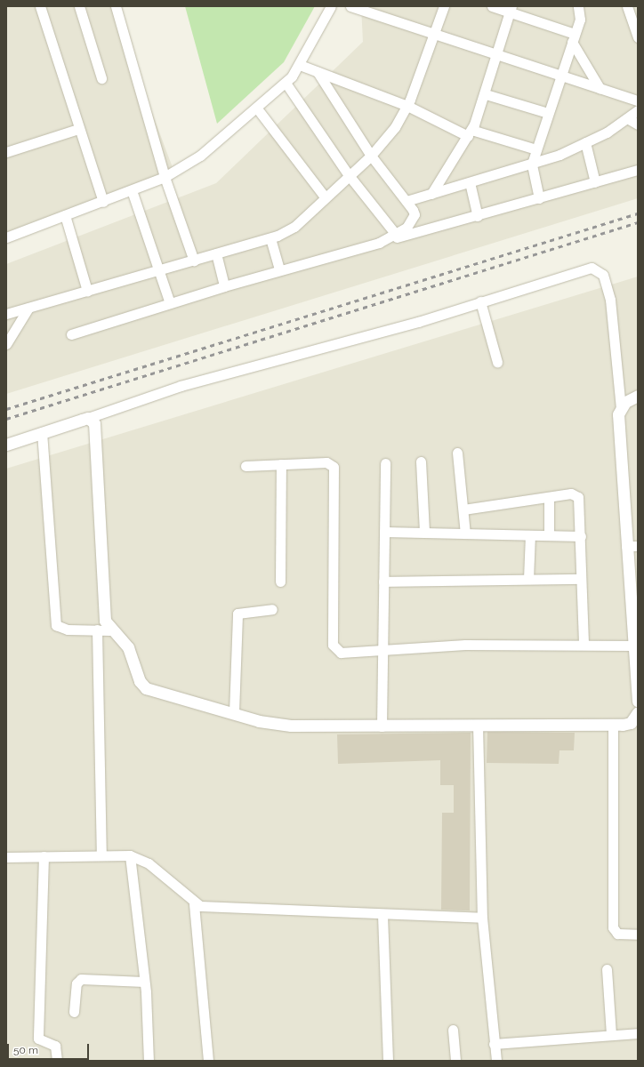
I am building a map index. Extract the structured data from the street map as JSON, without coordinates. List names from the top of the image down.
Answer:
{
  "scale_bar": "50 m"
}
